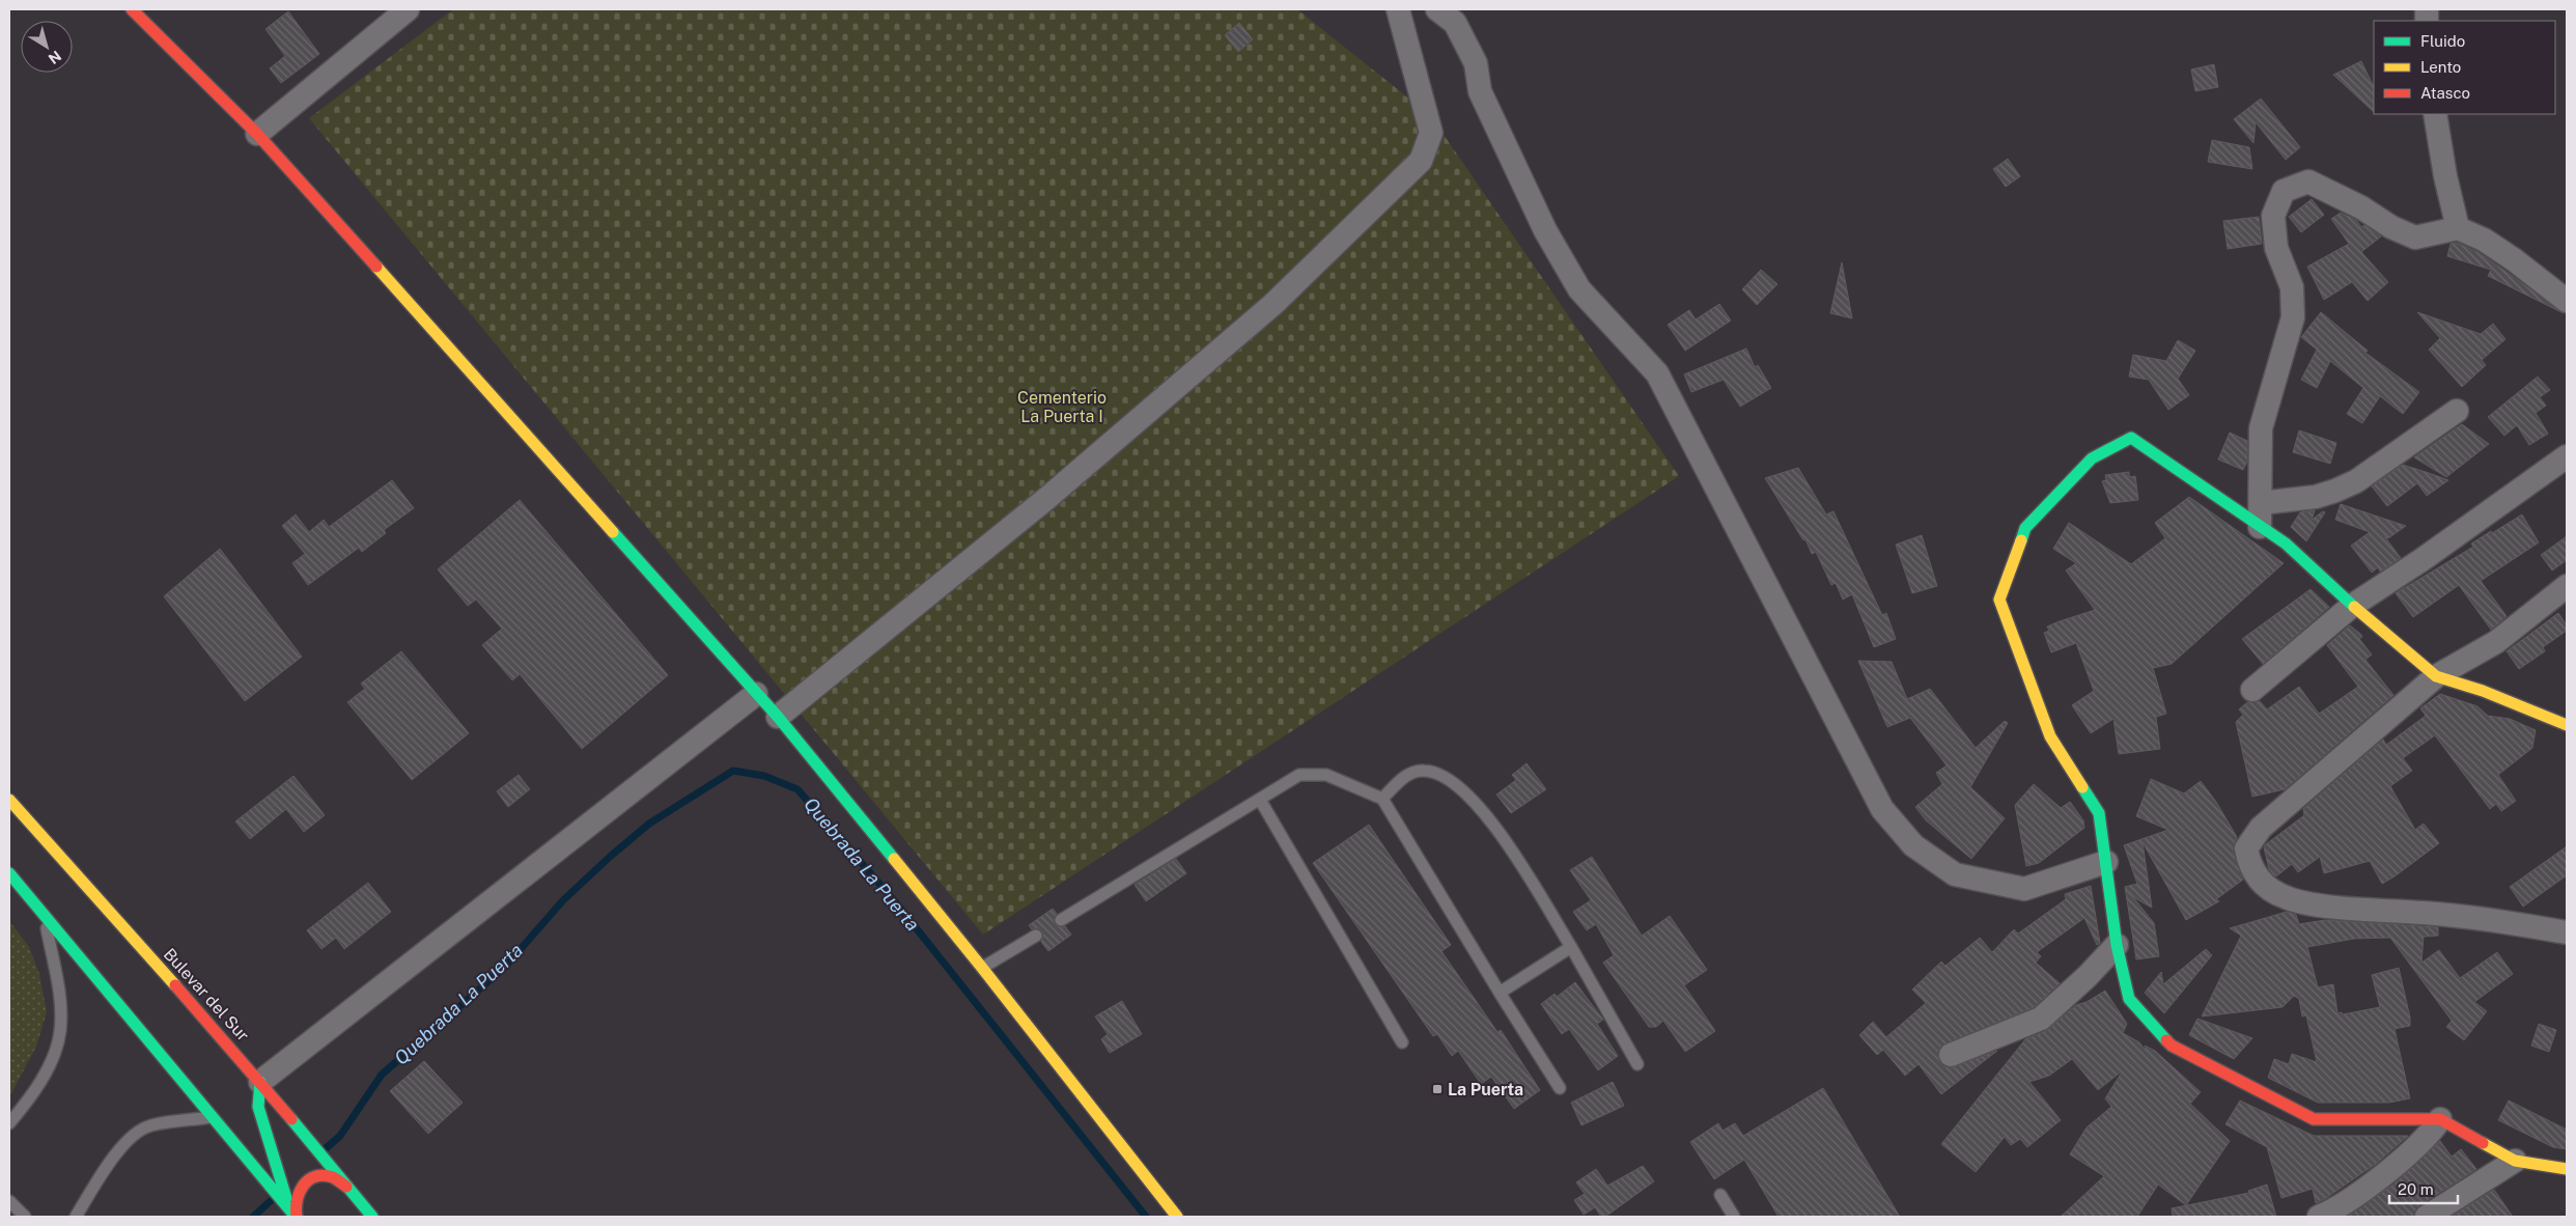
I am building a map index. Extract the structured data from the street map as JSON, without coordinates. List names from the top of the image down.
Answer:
{
  "streets": {
    "main road": ["Bulevar del Sur"]
  },
  "water": ["Quebrada La Puerta"],
  "parks": ["Cementerio La Puerta I"],
  "places": {
    "transit": ["La Puerta"]
  },
  "legend": ["Fluido", "Lento", "Atasco"],
  "scale_bar": "20 m",
  "north": "bottom right"
}
